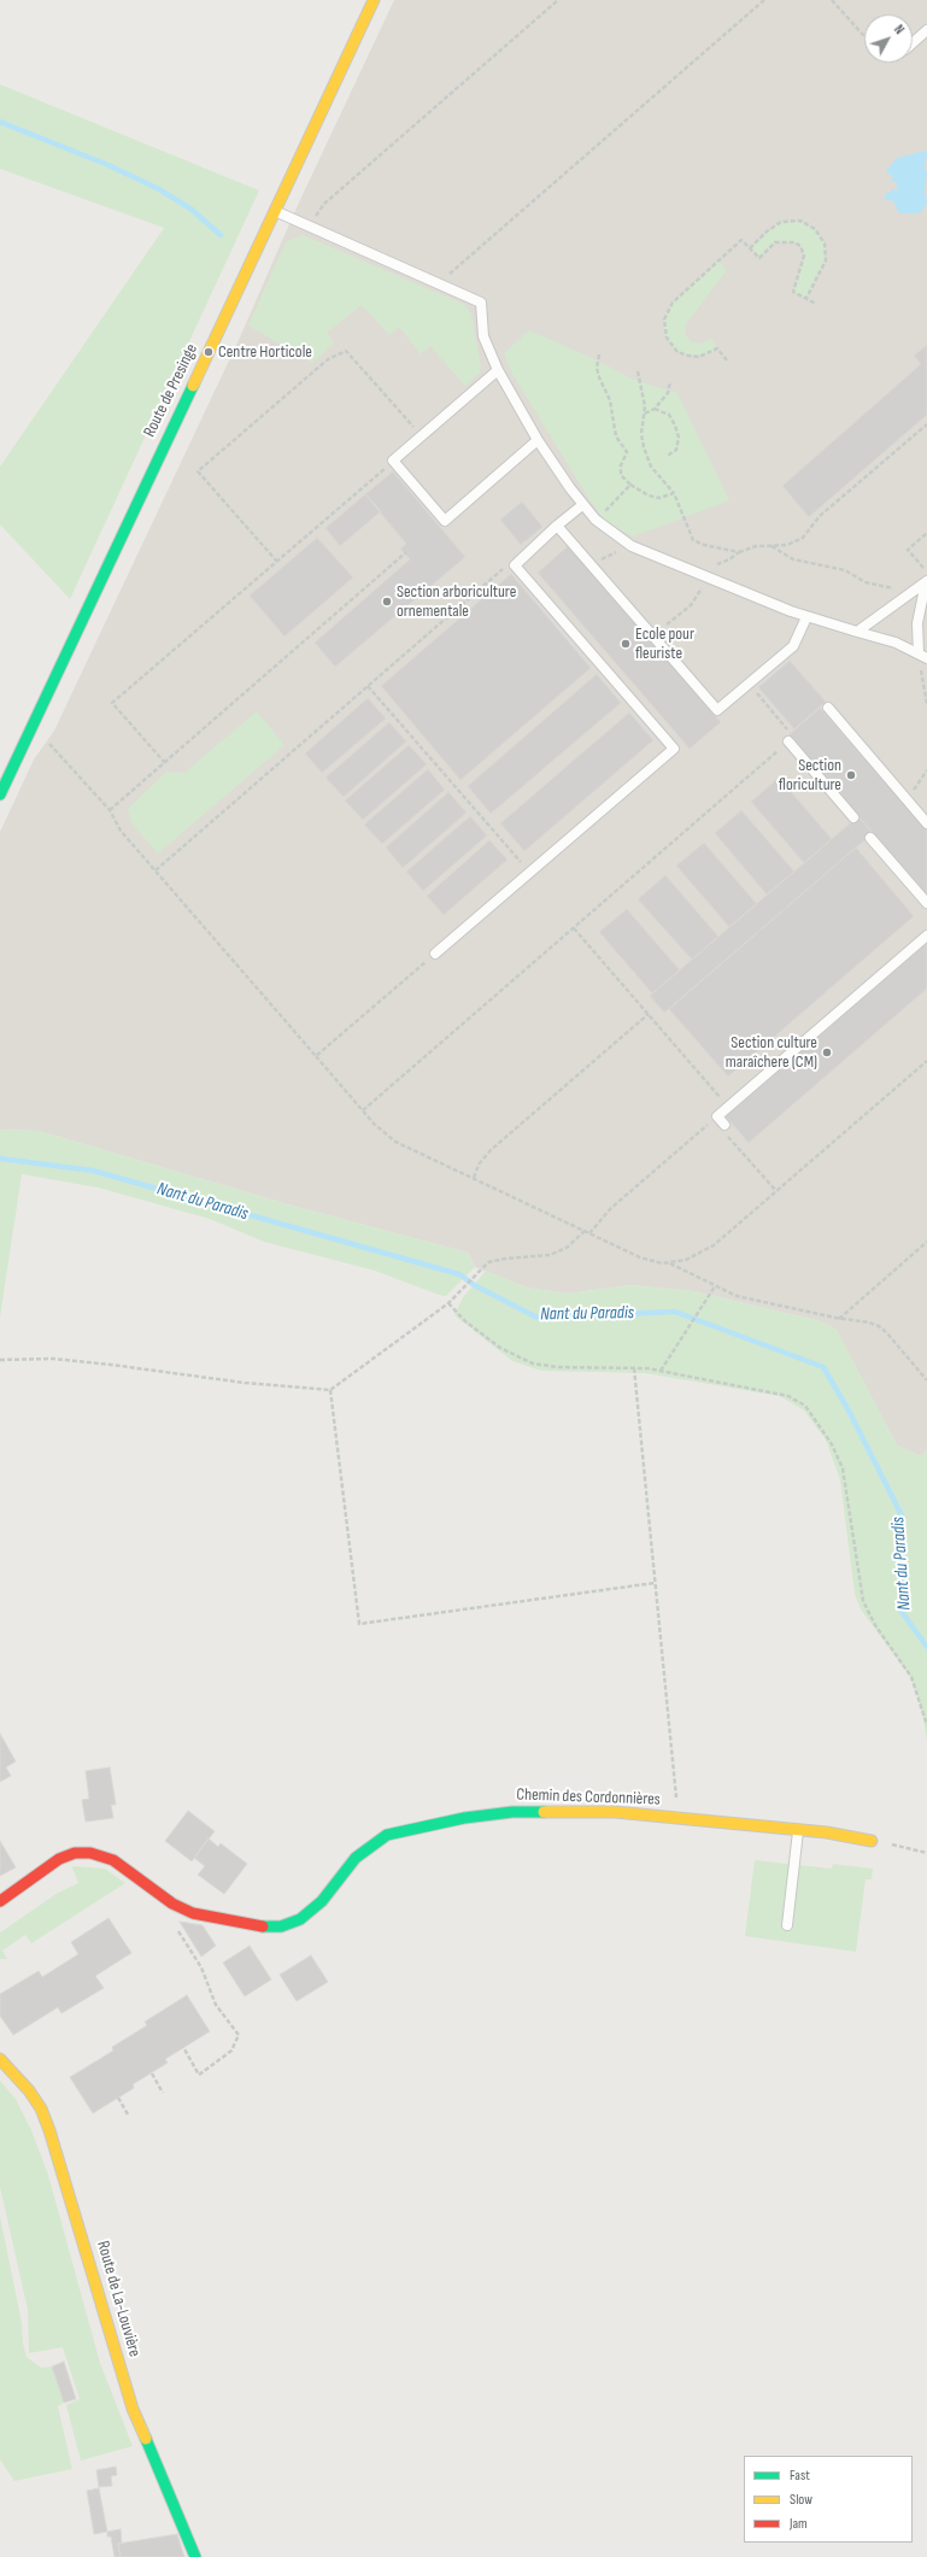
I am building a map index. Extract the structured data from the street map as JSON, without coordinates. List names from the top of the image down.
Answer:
{
  "streets": {
    "street": ["Route de Presinge", "Chemin des Cordonnières", "Route de La-Louvière"]
  },
  "water": ["Nant du Paradis"],
  "places": [
    "Centre Horticole",
    "Section arboriculture ornementale",
    "Ecole pour fleuriste",
    "Section floriculture",
    "Section culture maraîchere (CM)"
  ],
  "legend": ["Fast", "Slow", "Jam"],
  "north": "top right"
}
